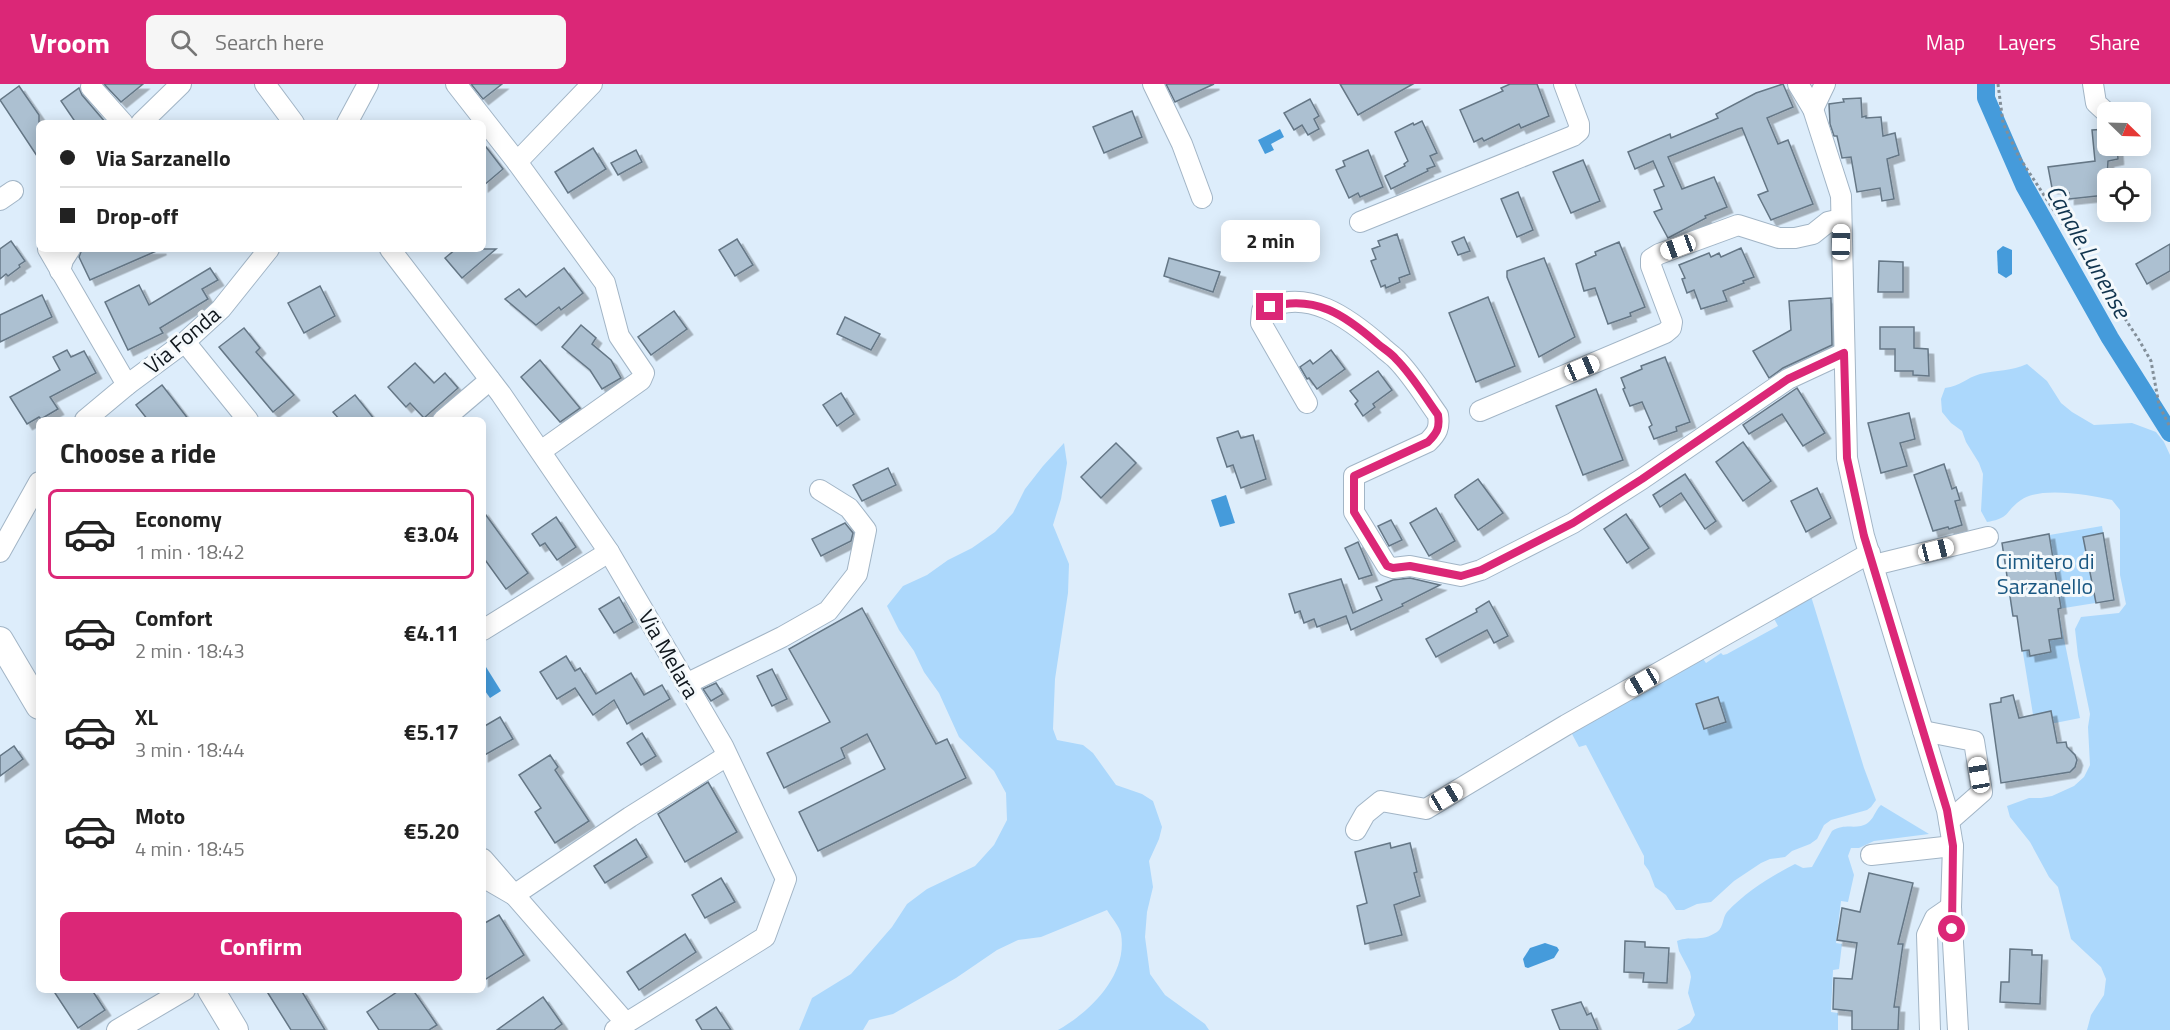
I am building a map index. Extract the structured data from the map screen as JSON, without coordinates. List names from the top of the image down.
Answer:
{
  "streets": {
    "street": ["Via Fonda", "Via Melara"]
  },
  "water": ["Canale Lunense"],
  "parks": ["Cimitero di Sarzanello"],
  "north": "bottom right",
  "page": {
    "header": "Vroom",
    "search": "Search here",
    "nav": ["Map", "Layers", "Share"],
    "banner": ["Via Sarzanello", "Drop-off"],
    "bubble": "2 min",
    "heading": "Choose a ride",
    "list": [
      {
        "name": "Economy",
        "note": "1 min · 18:42",
        "value": "€3.04"
      },
      {
        "name": "Comfort",
        "note": "2 min · 18:43",
        "value": "€4.11"
      },
      {
        "name": "XL",
        "note": "3 min · 18:44",
        "value": "€5.17"
      },
      {
        "name": "Moto",
        "note": "4 min · 18:45",
        "value": "€5.20"
      }
    ],
    "buttons": "Confirm"
  }
}
